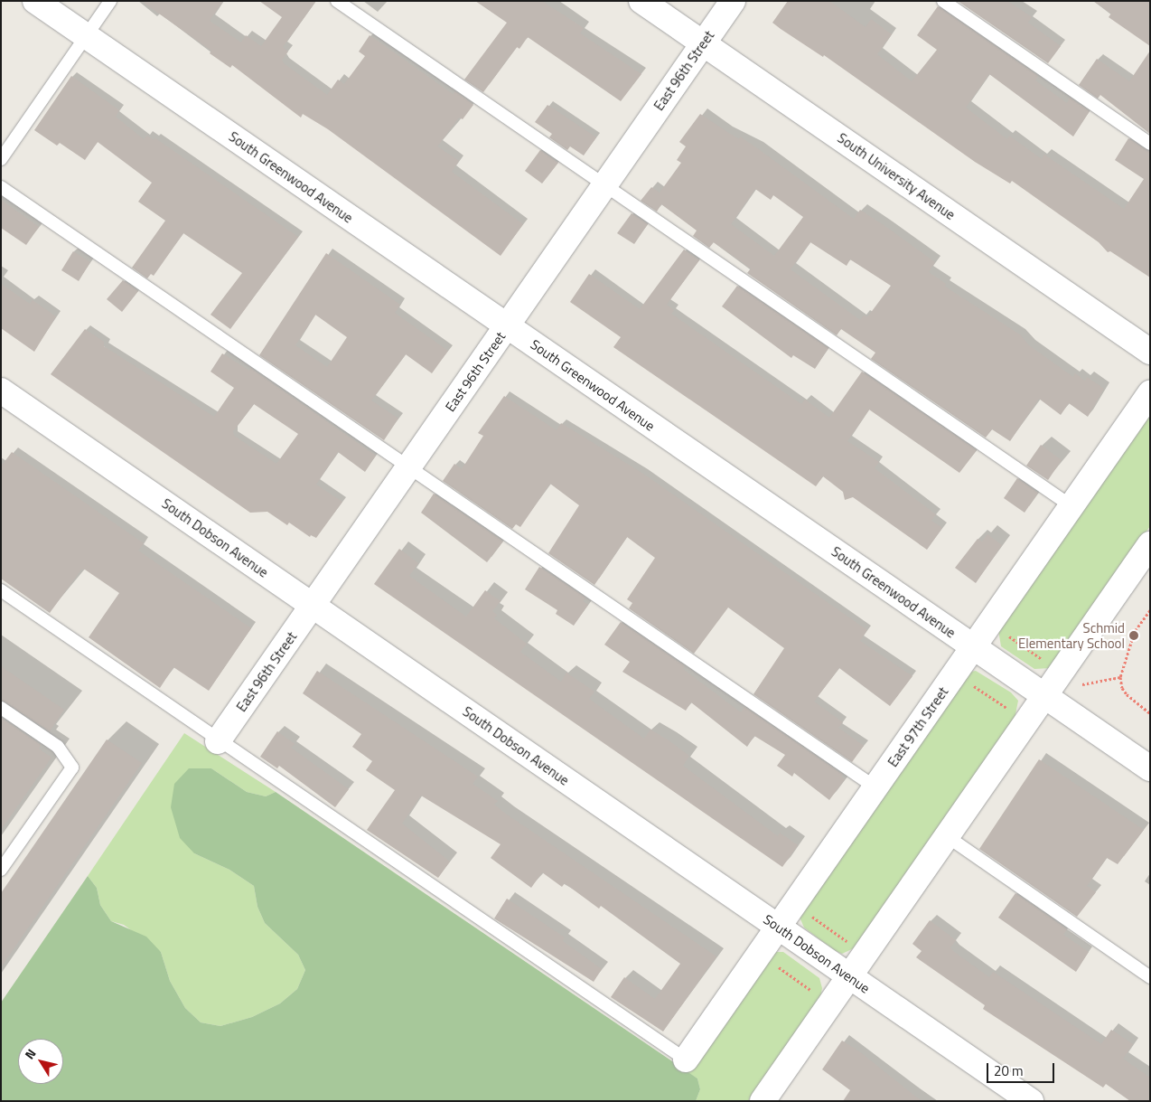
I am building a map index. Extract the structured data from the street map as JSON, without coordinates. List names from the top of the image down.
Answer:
{
  "streets": {
    "street": [
      "East 96th Street",
      "South University Avenue",
      "South Greenwood Avenue",
      "South Dobson Avenue",
      "East 97th Street"
    ]
  },
  "crossings": [
    ["East 96th Street", "South University Avenue"],
    ["East 96th Street", "South Greenwood Avenue"],
    ["East 96th Street", "South Dobson Avenue"],
    ["South Greenwood Avenue", "East 97th Street"],
    ["South Dobson Avenue", "East 97th Street"]
  ],
  "places": ["Schmid Elementary School"],
  "scale_bar": "20 m",
  "north": "top left"
}
